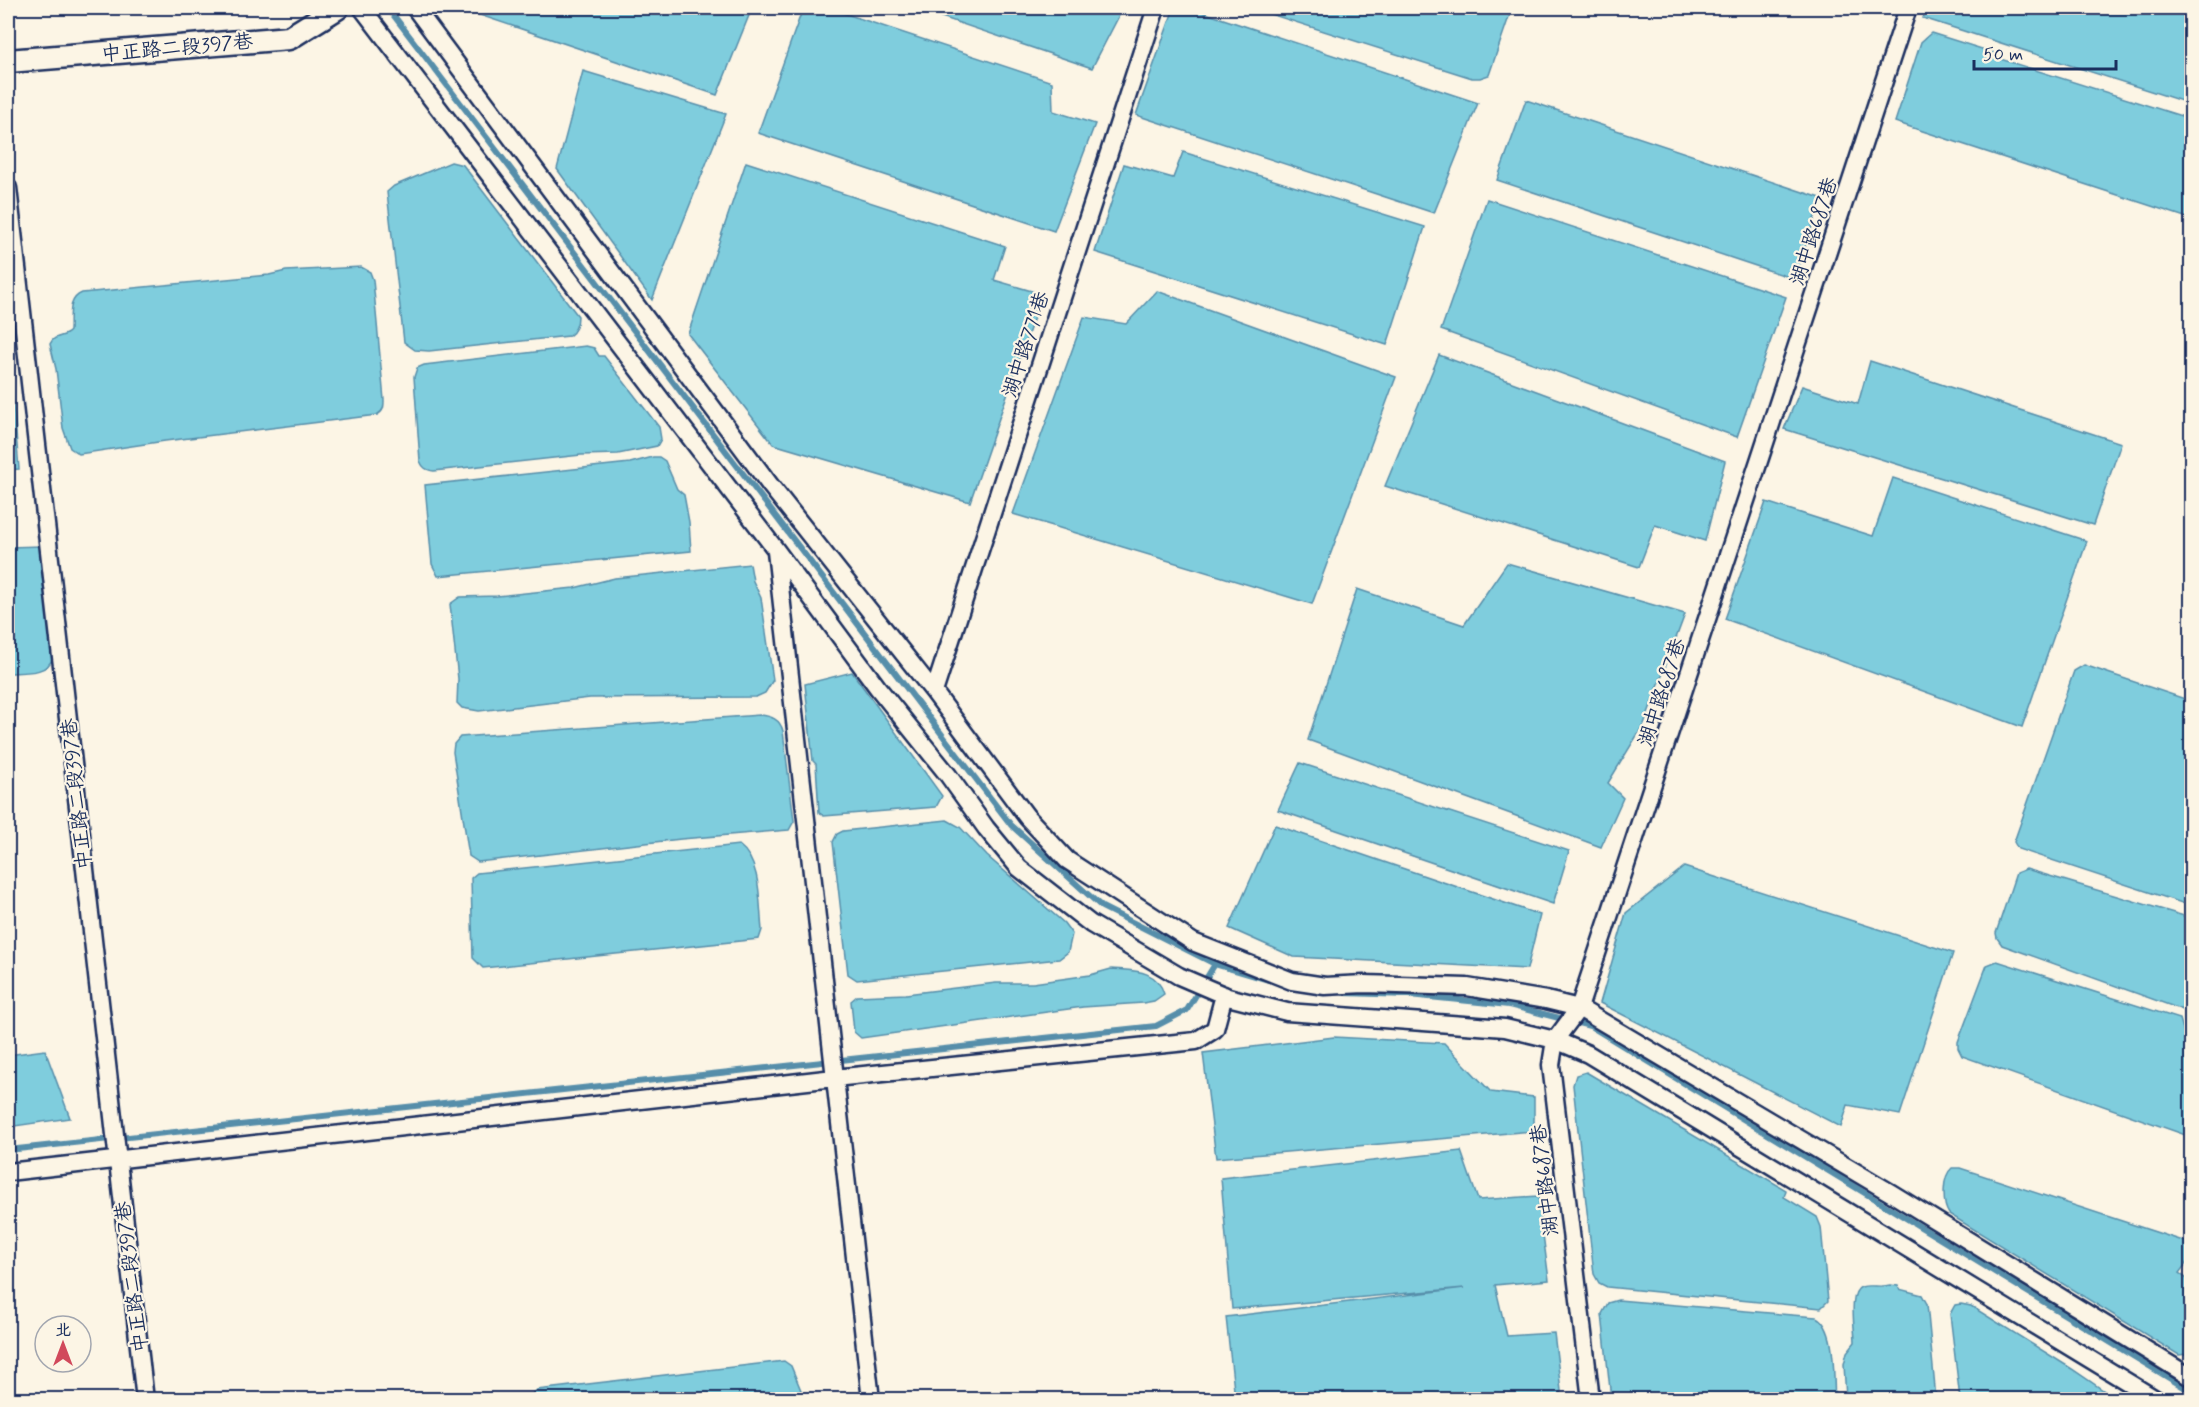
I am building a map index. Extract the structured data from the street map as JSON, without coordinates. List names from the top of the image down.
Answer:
{
  "streets": {
    "street": ["中正路二段397巷", "湖中路687巷", "湖中路771巷"]
  },
  "scale_bar": "50 m",
  "north": "top"
}
